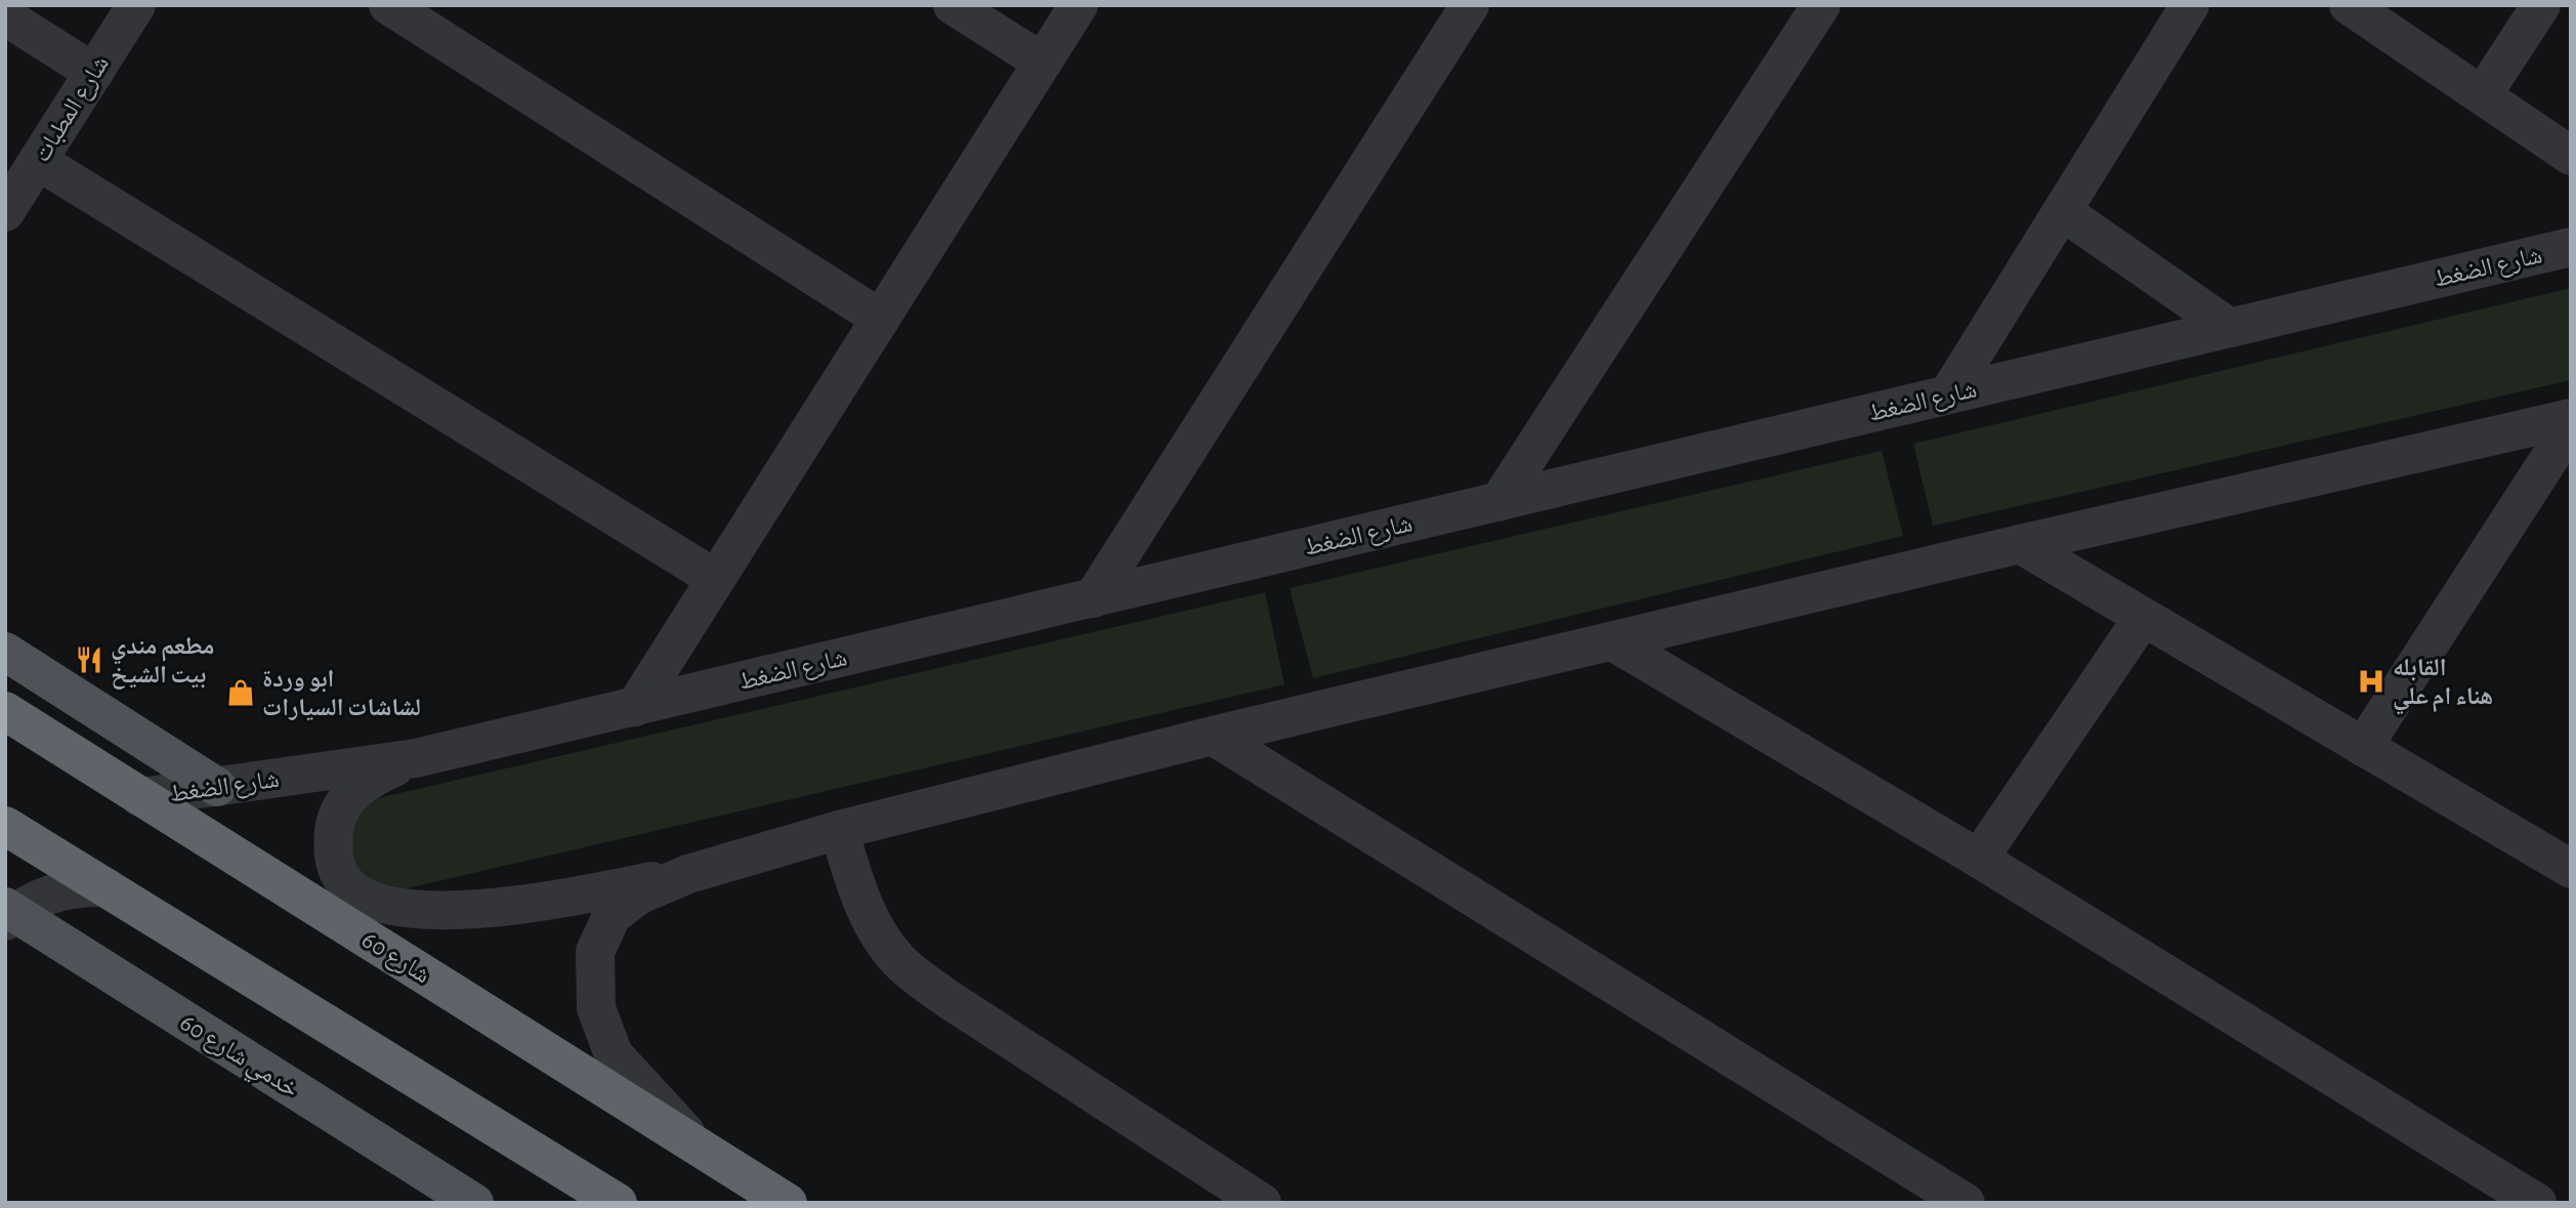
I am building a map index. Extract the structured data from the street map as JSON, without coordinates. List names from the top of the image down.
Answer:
{
  "streets": {
    "highway": ["شارع 60"],
    "main road": ["خدمي شارع 60"],
    "street": ["شارع المطبات", "شارع الضغط"]
  },
  "crossings": [
    ["شارع الضغط", "شارع 60"]
  ],
  "places": {
    "restaurant": ["مطعم مندي بيت الشيخ"],
    "hospital": ["القابله هناء ام علي"],
    "shop": ["ابو وردة لشاشات السيارات"]
  }
}
